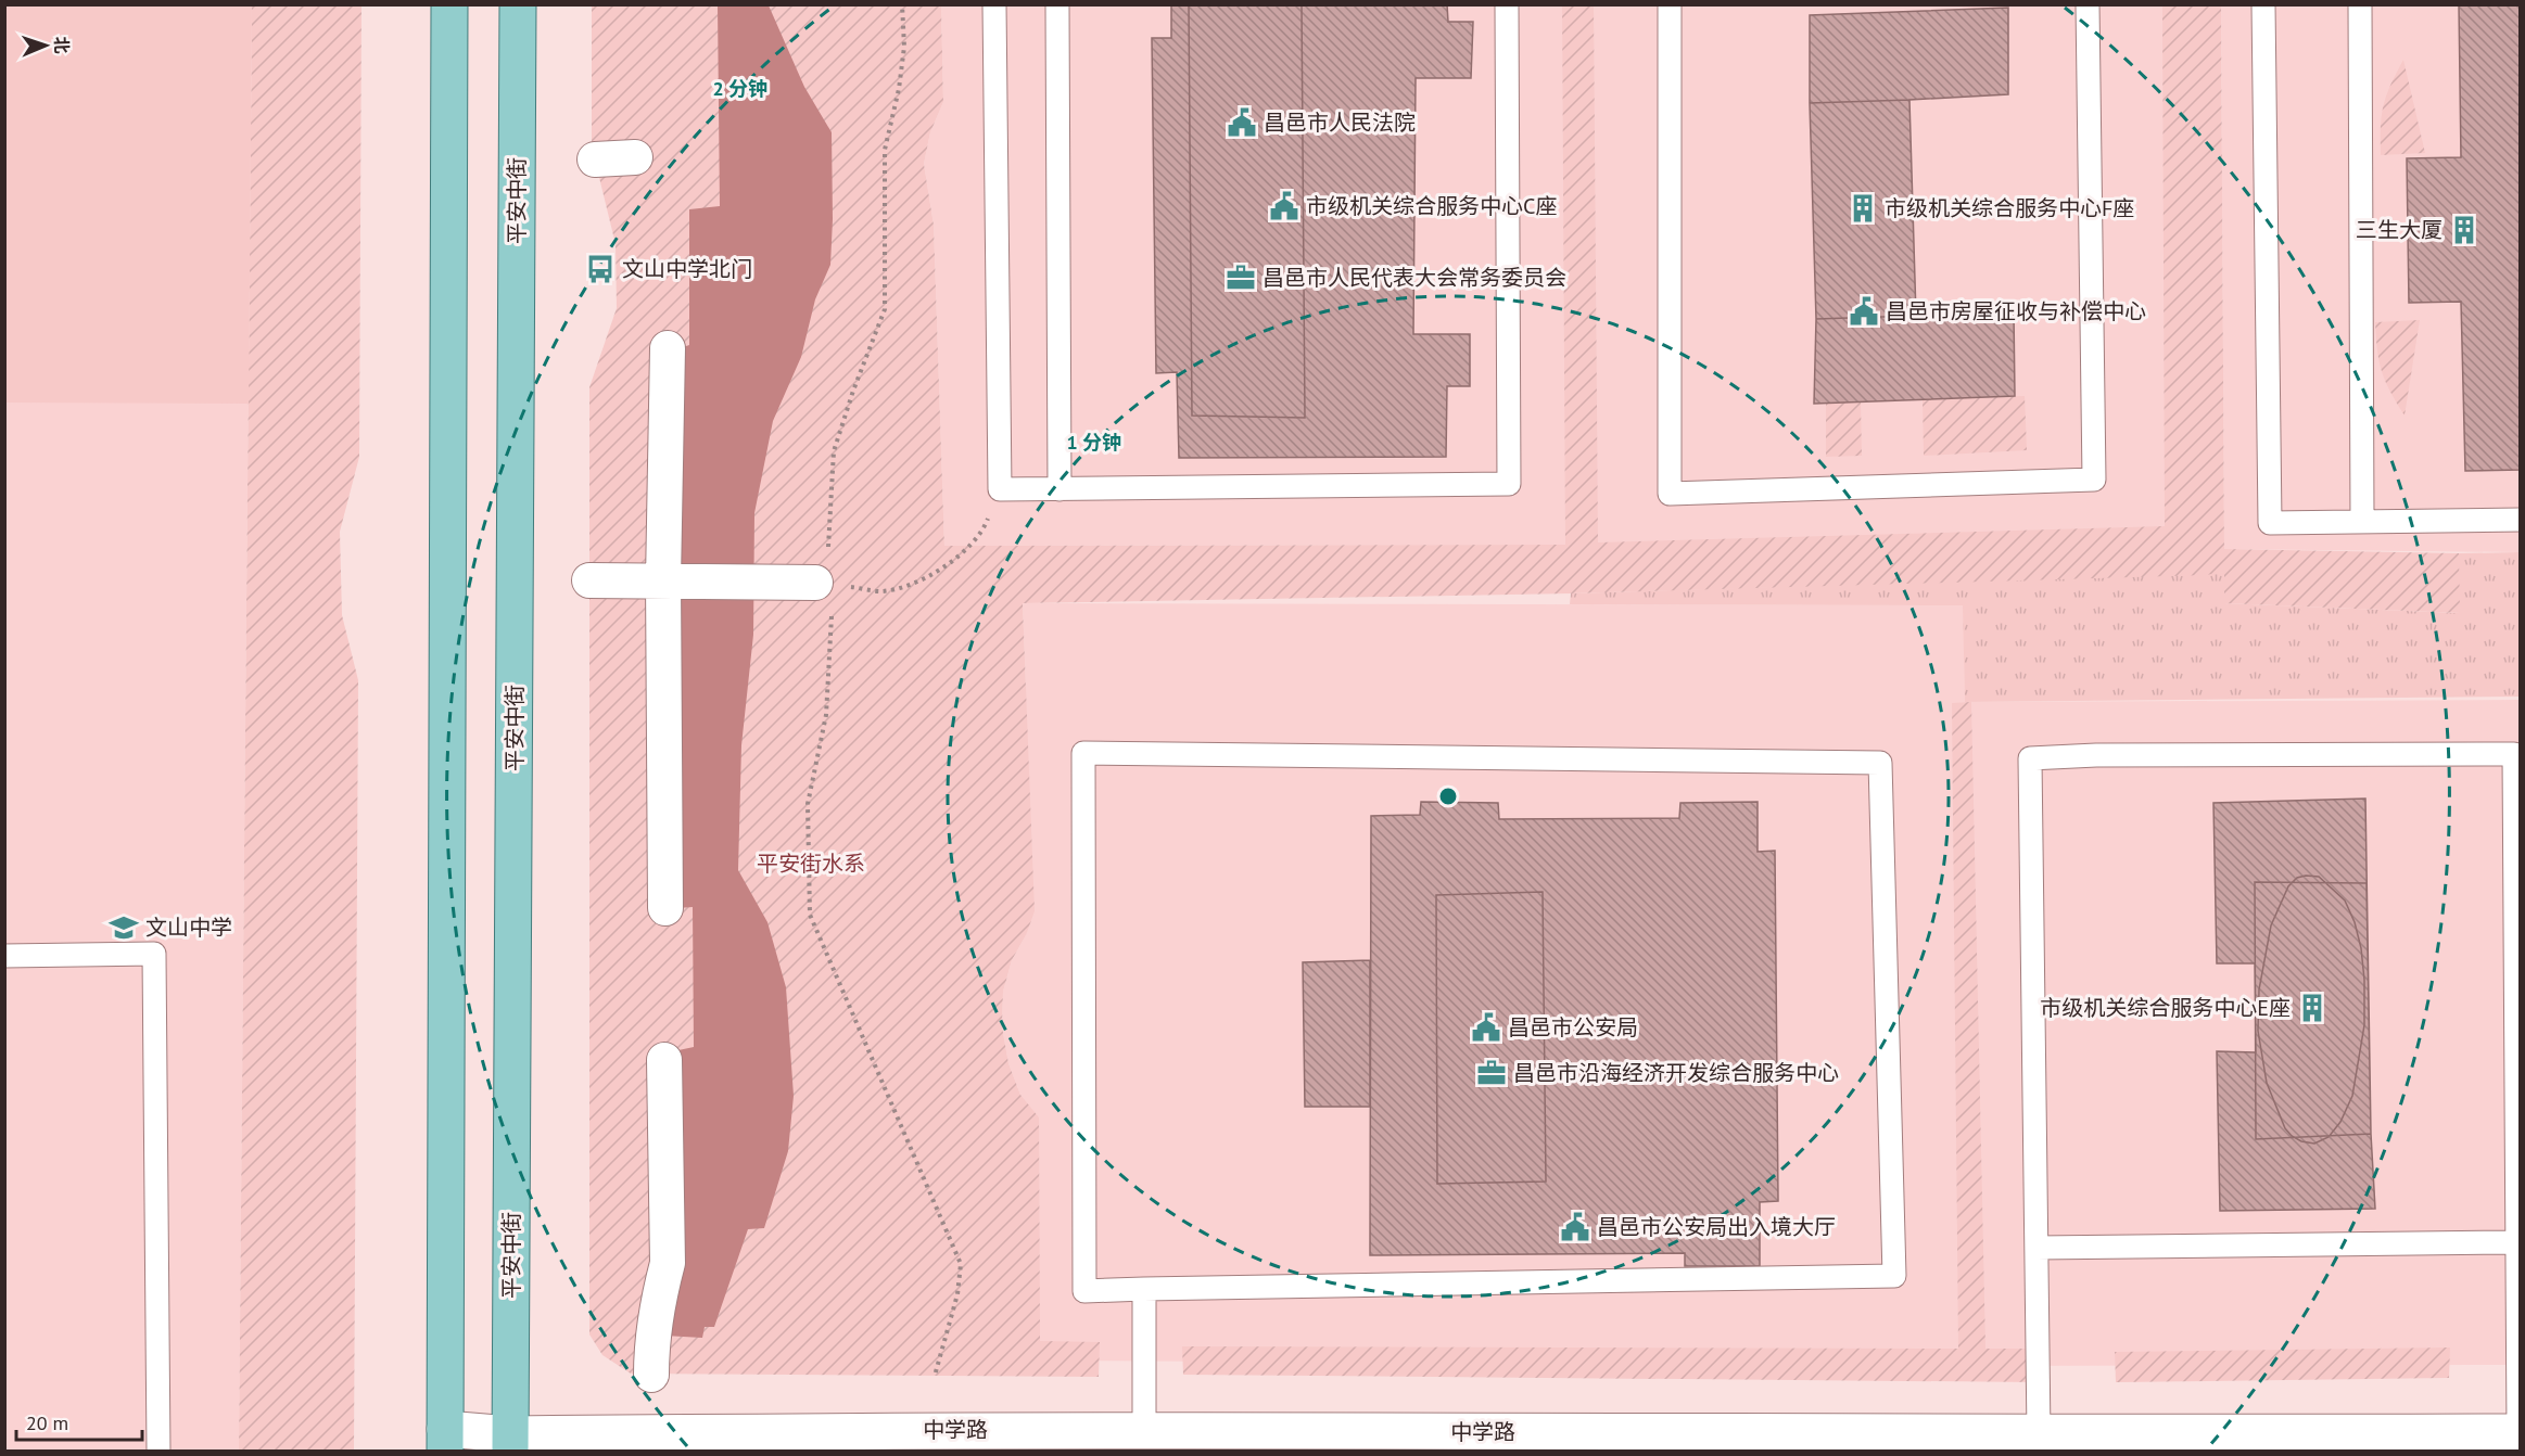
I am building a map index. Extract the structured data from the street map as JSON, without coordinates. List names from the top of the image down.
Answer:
{
  "streets": {
    "main road": ["平安中街"],
    "street": ["中学路"]
  },
  "crossings": [
    ["平安中街", "中学路"]
  ],
  "parks": ["平安街水系"],
  "places": {
    "public building": [
      "昌邑市人民法院",
      "市级机关综合服务中心C座",
      "昌邑市房屋征收与补偿中心",
      "昌邑市公安局",
      "昌邑市公安局出入境大厅"
    ],
    "building": ["市级机关综合服务中心F座", "三生大厦", "市级机关综合服务中心E座"],
    "bus stop": ["文山中学北门"],
    "office": ["昌邑市人民代表大会常务委员会", "昌邑市沿海经济开发综合服务中心"],
    "school or university": ["文山中学"]
  },
  "scale_bar": "20 m",
  "north": "right",
  "rings": ["2 分钟", "1 分钟"]
}
